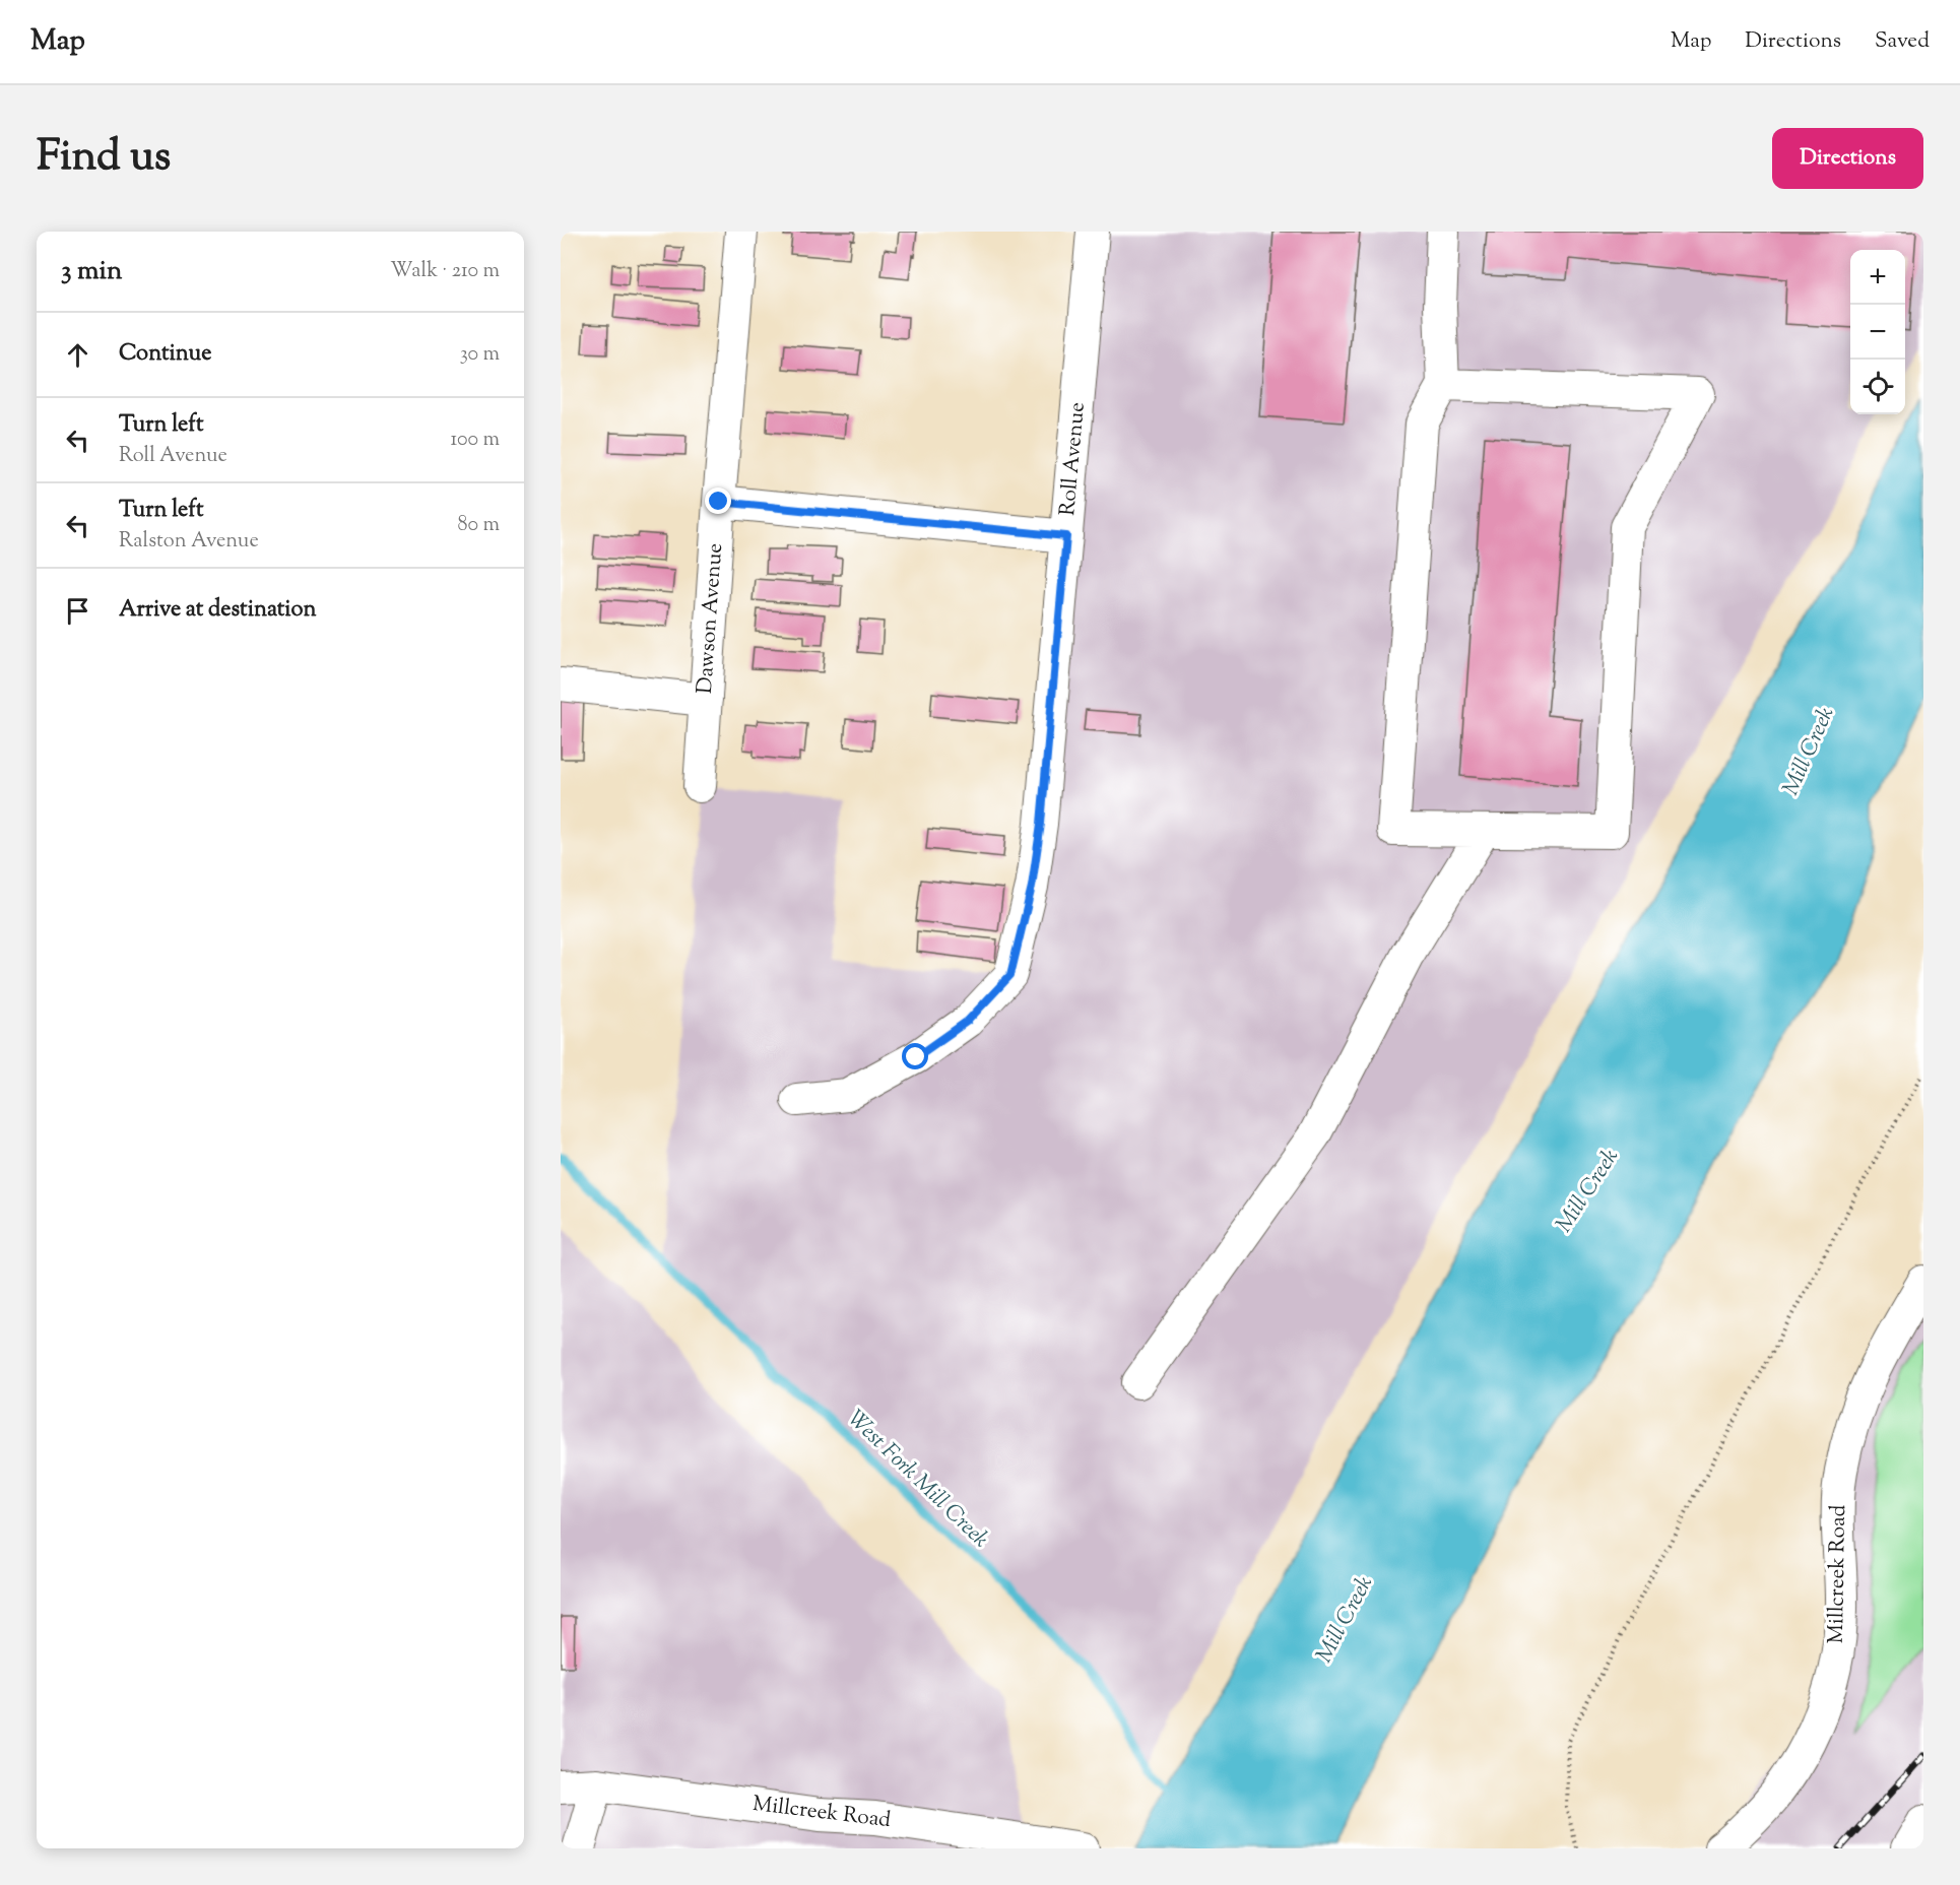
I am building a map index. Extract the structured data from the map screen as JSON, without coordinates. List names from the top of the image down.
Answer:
{
  "streets": {
    "street": ["Roll Avenue", "Dawson Avenue", "Millcreek Road"]
  },
  "water": ["Mill Creek", "West Fork Mill Creek"],
  "page": {
    "header": "Map",
    "nav": ["Map", "Directions", "Saved"],
    "title": "Find us",
    "buttons": "Directions",
    "heading": ["3 min", "Walk · 210 m"],
    "map_buttons": ["+", "−"],
    "list": [
      ["Continue", "30 m"],
      ["Turn left", "Roll Avenue", "100 m"],
      ["Turn left", "Ralston Avenue", "80 m"],
      "Arrive at destination"
    ]
  }
}
